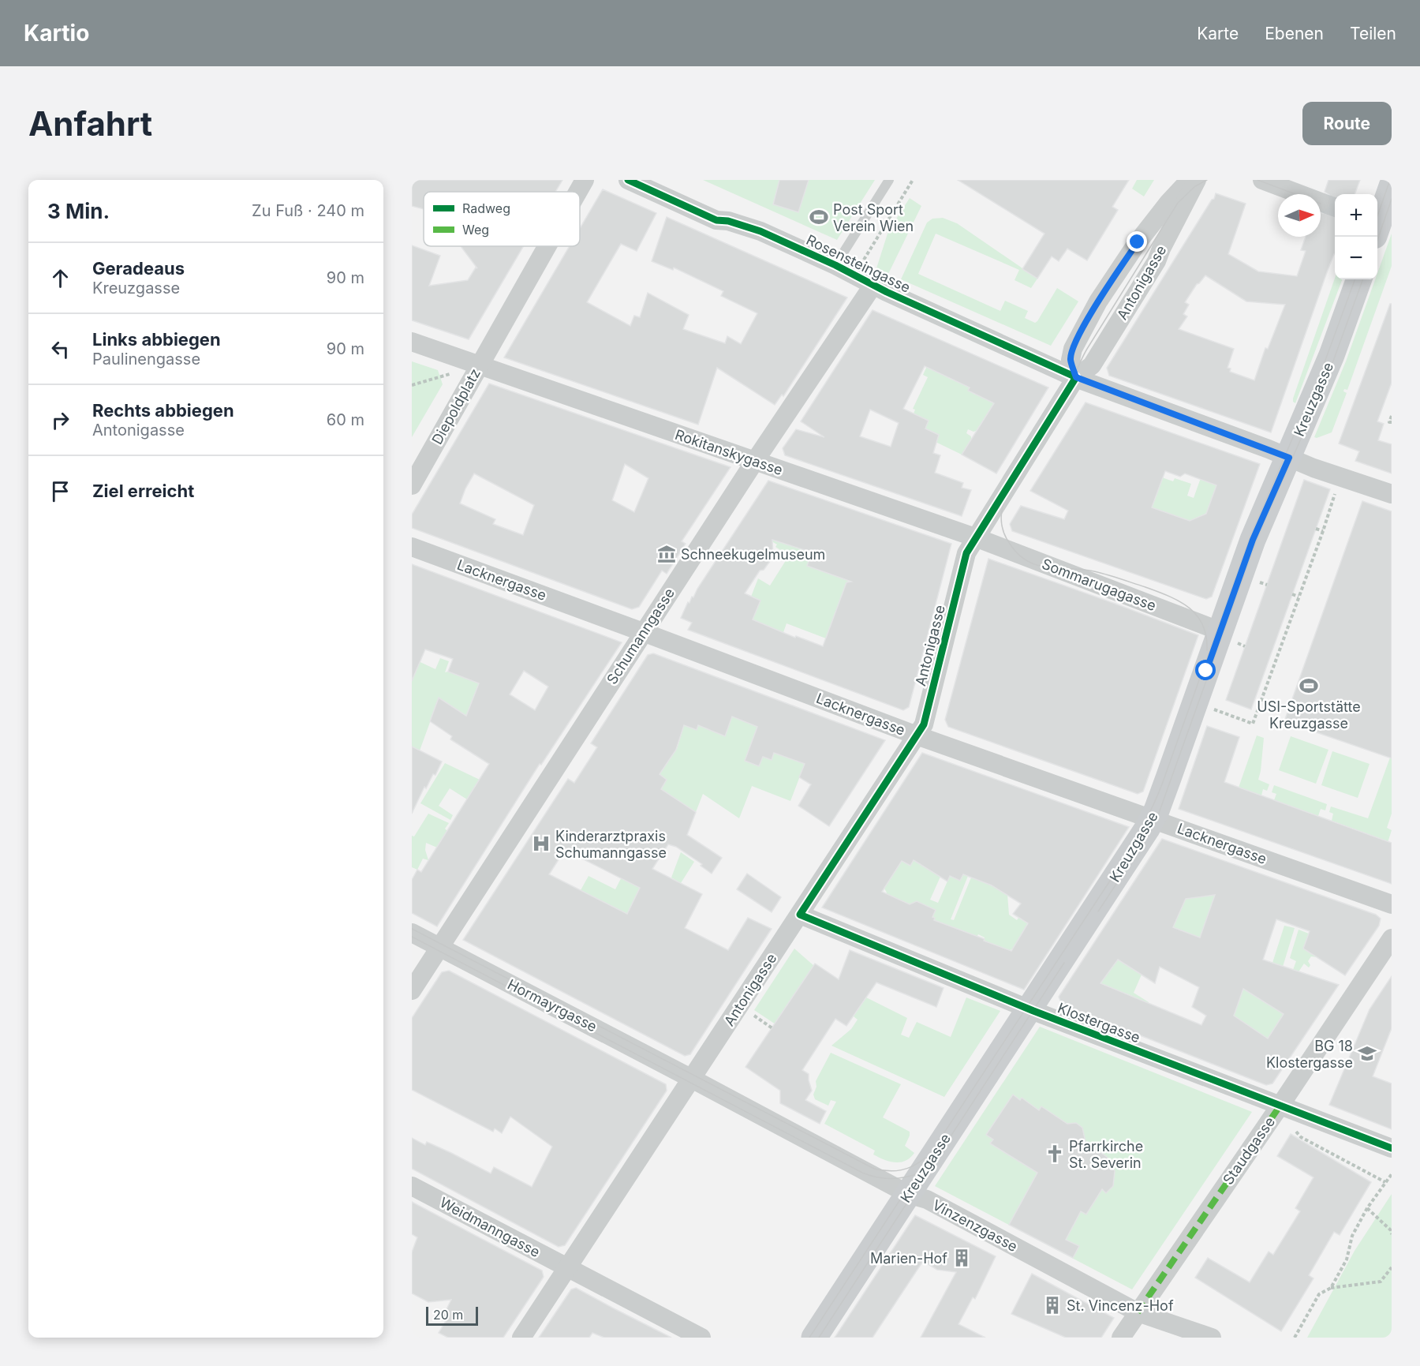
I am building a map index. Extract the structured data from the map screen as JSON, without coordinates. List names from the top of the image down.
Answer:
{
  "streets": {
    "street": [
      "Rosensteingasse",
      "Antonigasse",
      "Kreuzgasse",
      "Diepoldplatz",
      "Rokitanskygasse",
      "Lacknergasse",
      "Sommarugagasse",
      "Schumanngasse",
      "Hormayrgasse",
      "Klostergasse",
      "Staudgasse",
      "Vinzenzgasse",
      "Weidmanngasse"
    ]
  },
  "crossings": [
    ["Rosensteingasse", "Antonigasse"],
    ["Rosensteingasse", "Kreuzgasse"],
    ["Rosensteingasse", "Schumanngasse"],
    ["Antonigasse", "Rokitanskygasse"],
    ["Antonigasse", "Lacknergasse"],
    ["Antonigasse", "Sommarugagasse"],
    ["Antonigasse", "Hormayrgasse"],
    ["Antonigasse", "Klostergasse"],
    ["Antonigasse", "Vinzenzgasse"],
    ["Antonigasse", "Weidmanngasse"],
    ["Kreuzgasse", "Lacknergasse"],
    ["Kreuzgasse", "Sommarugagasse"],
    ["Kreuzgasse", "Klostergasse"],
    ["Kreuzgasse", "Vinzenzgasse"],
    ["Diepoldplatz", "Rokitanskygasse"],
    ["Rokitanskygasse", "Sommarugagasse"],
    ["Rokitanskygasse", "Schumanngasse"],
    ["Lacknergasse", "Schumanngasse"],
    ["Schumanngasse", "Hormayrgasse"],
    ["Hormayrgasse", "Vinzenzgasse"],
    ["Klostergasse", "Staudgasse"],
    ["Staudgasse", "Vinzenzgasse"]
  ],
  "places": {
    "sports": ["Post Sport Verein Wien", "USI-Sportstätte Kreuzgasse"],
    "museum": ["Schneekugelmuseum"],
    "hospital": ["Kinderarztpraxis Schumanngasse"],
    "school or university": ["BG 18 Klostergasse"],
    "church": ["Pfarrkirche St. Severin"],
    "building": ["Marien-Hof", "St. Vincenz-Hof"]
  },
  "legend": ["Radweg", "Weg"],
  "scale_bar": "20 m",
  "north": "right",
  "page": {
    "header": "Kartio",
    "nav": ["Karte", "Ebenen", "Teilen"],
    "buttons": "Route",
    "title": "Anfahrt",
    "heading": ["3 Min.", "Zu Fuß · 240 m"],
    "map_buttons": ["+", "−"],
    "list": [
      ["Geradeaus", "Kreuzgasse", "90 m"],
      ["Links abbiegen", "Paulinengasse", "90 m"],
      ["Rechts abbiegen", "Antonigasse", "60 m"],
      "Ziel erreicht"
    ],
    "scale": "20 m"
  }
}
